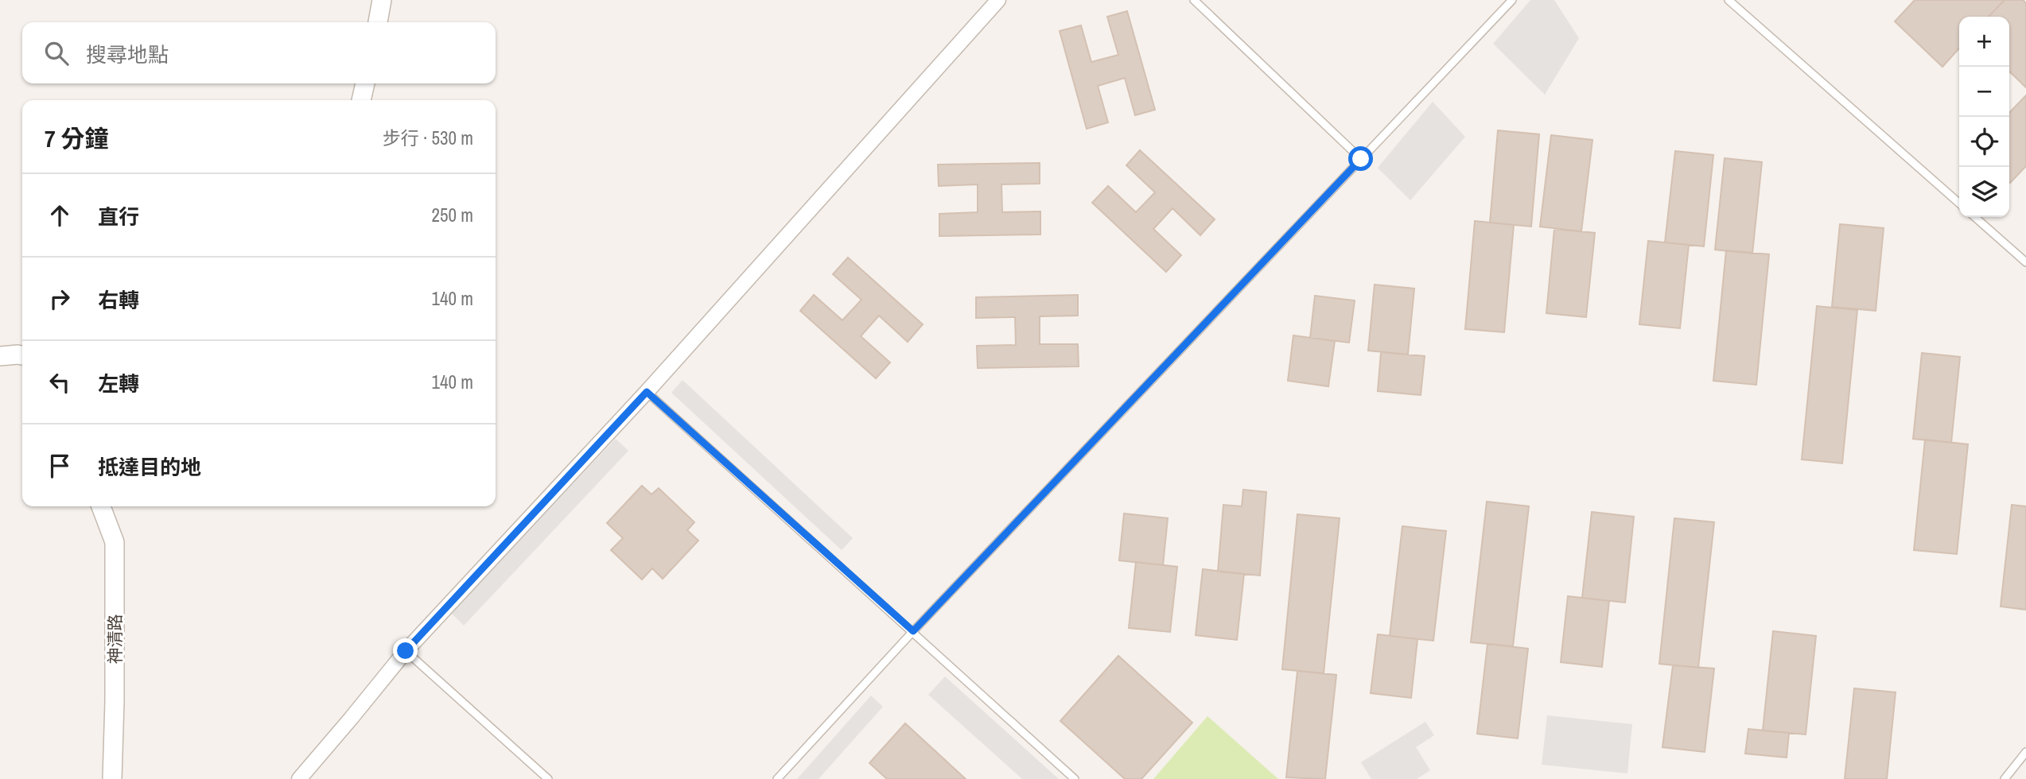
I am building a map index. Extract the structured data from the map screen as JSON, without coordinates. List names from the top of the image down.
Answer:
{
  "streets": {
    "street": ["神清路"]
  },
  "page": {
    "map_buttons": ["+", "−"],
    "search": "搜尋地點",
    "heading": ["7 分鐘", "步行 · 530 m"],
    "list": [
      ["直行", "250 m"],
      ["右轉", "140 m"],
      ["左轉", "140 m"],
      "抵達目的地"
    ]
  }
}
